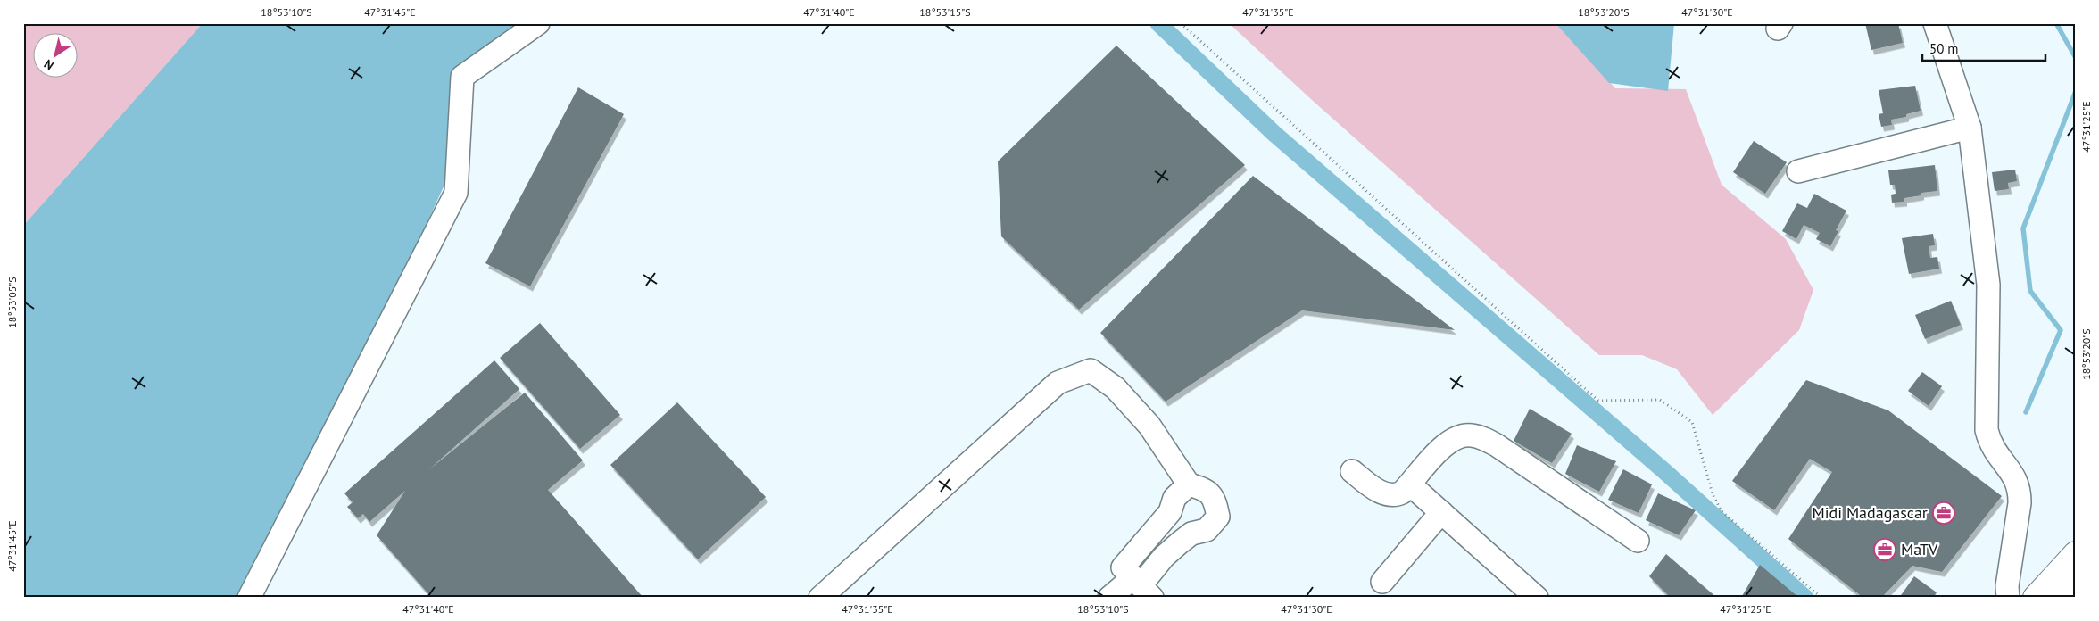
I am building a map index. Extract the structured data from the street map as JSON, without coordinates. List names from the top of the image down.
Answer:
{
  "places": {
    "office": ["Midi Madagascar", "MaTV"]
  },
  "scale_bar": "50 m",
  "north": "bottom left",
  "coordinates": [
    "18°53'10\"S",
    "47°31'45\"E",
    "47°31'40\"E",
    "18°53'15\"S",
    "47°31'35\"E",
    "18°53'20\"S",
    "47°31'30\"E",
    "47°31'25\"E",
    "18°53'05\"S"
  ]
}
